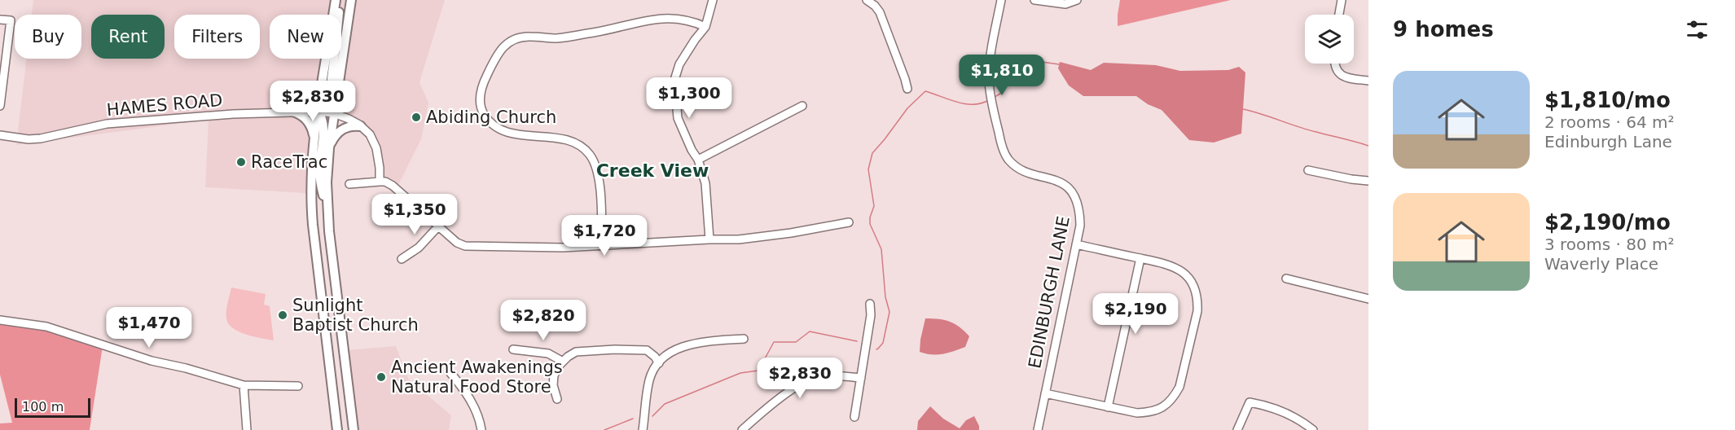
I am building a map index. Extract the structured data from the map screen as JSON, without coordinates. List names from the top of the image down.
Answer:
{
  "streets": {
    "street": ["HAMES ROAD", "EDINBURGH LANE"]
  },
  "districts": ["Creek View"],
  "places": [
    "Abiding Church",
    "RaceTrac",
    "Sunlight Baptist Church",
    "Ancient Awakenings Natural Food Store"
  ],
  "scale_bar": "100 m",
  "page": {
    "heading": "9 homes",
    "chip": [
      "Buy",
      "Rent",
      "Filters",
      "New"
    ],
    "price": [
      "$1,810",
      "$1,300",
      "$2,830",
      "$1,350",
      "$1,720",
      "$2,190",
      "$2,820",
      "$1,470",
      "$2,830"
    ],
    "list": [
      {
        "name": "$1,810/mo",
        "note": "2 rooms · 64 m² · Edinburgh Lane"
      },
      {
        "name": "$2,190/mo",
        "note": "3 rooms · 80 m² · Waverly Place"
      }
    ],
    "scale": "100 m"
  }
}
